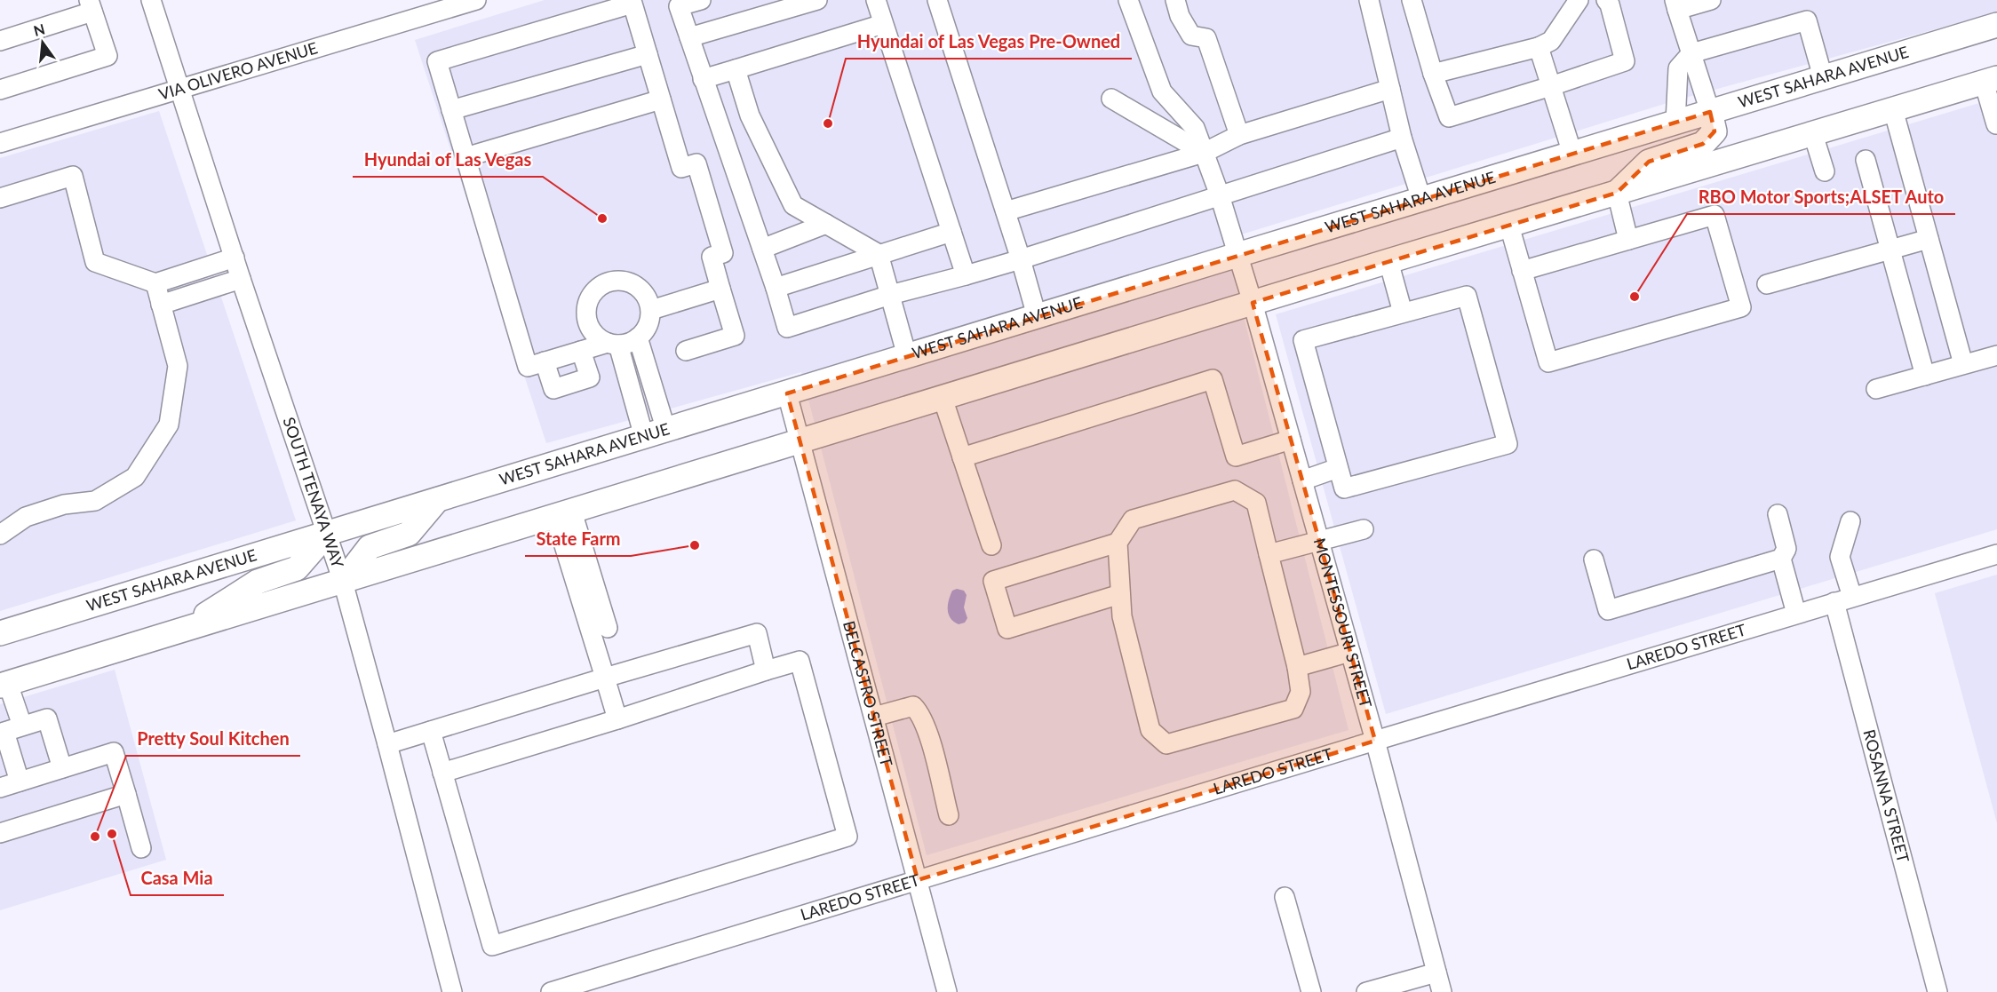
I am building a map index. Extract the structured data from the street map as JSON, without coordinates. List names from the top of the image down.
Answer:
{
  "streets": {
    "main road": ["WEST SAHARA AVENUE"],
    "street": [
      "VIA OLIVERO AVENUE",
      "SOUTH TENAYA WAY",
      "MONTESSOURI STREET",
      "LAREDO STREET",
      "BELCASTRO STREET",
      "ROSANNA STREET"
    ]
  },
  "crossings": [
    ["VIA OLIVERO AVENUE", "SOUTH TENAYA WAY"],
    ["WEST SAHARA AVENUE", "SOUTH TENAYA WAY"],
    ["WEST SAHARA AVENUE", "MONTESSOURI STREET"],
    ["WEST SAHARA AVENUE", "BELCASTRO STREET"],
    ["MONTESSOURI STREET", "LAREDO STREET"],
    ["LAREDO STREET", "BELCASTRO STREET"],
    ["LAREDO STREET", "ROSANNA STREET"]
  ],
  "places": [
    "Hyundai of Las Vegas Pre-Owned",
    "Hyundai of Las Vegas",
    "RBO Motor Sports;ALSET Auto",
    "State Farm",
    "Casa Mia",
    "Pretty Soul Kitchen"
  ],
  "north": "top"
}
